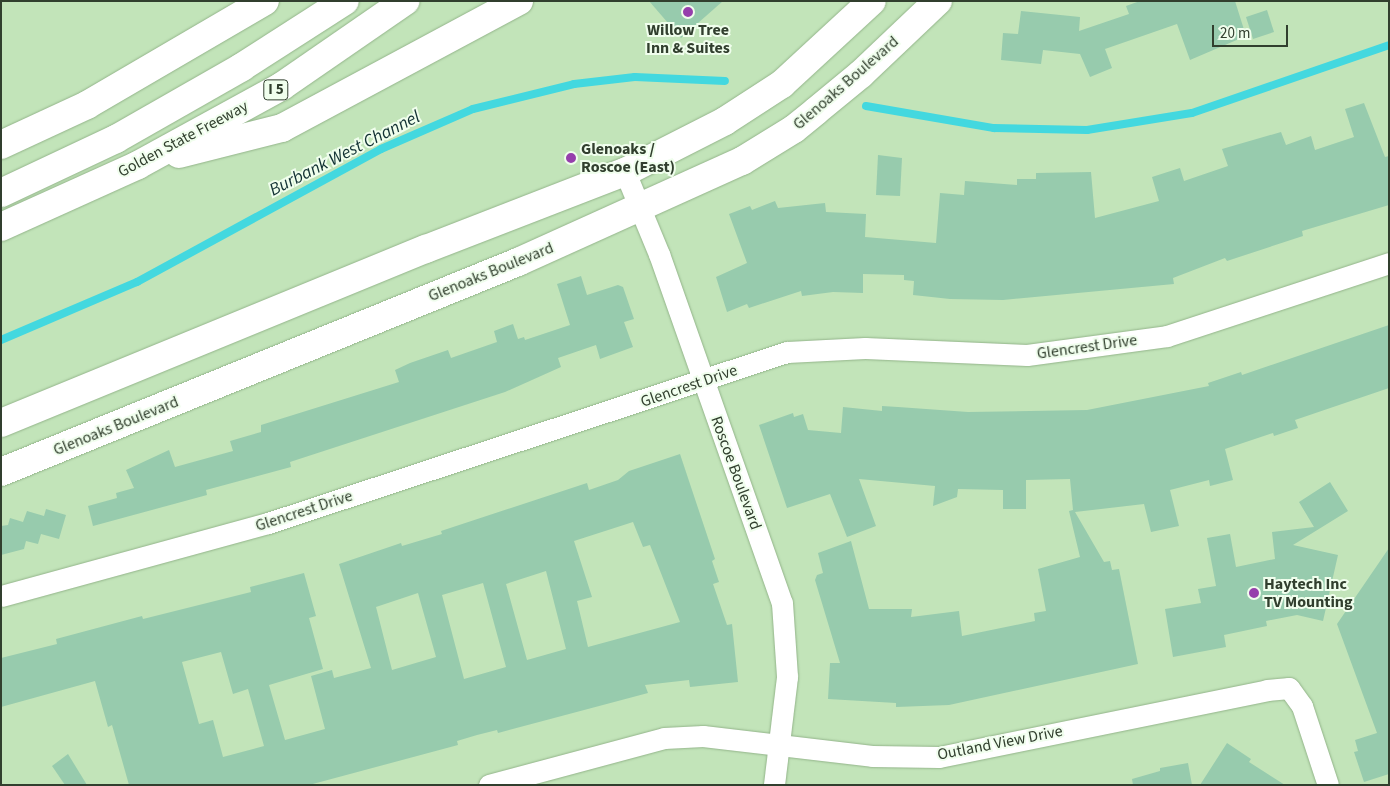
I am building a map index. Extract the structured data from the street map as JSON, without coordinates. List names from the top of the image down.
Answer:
{
  "streets": {
    "main road": ["Glenoaks Boulevard", "I 5", "Golden State Freeway"],
    "street": ["Glencrest Drive", "Roscoe Boulevard", "Outland View Drive"]
  },
  "crossings": [
    ["Glenoaks Boulevard", "Roscoe Boulevard"],
    ["Glencrest Drive", "Roscoe Boulevard"],
    ["Roscoe Boulevard", "Outland View Drive"]
  ],
  "water": ["Burbank West Channel"],
  "places": ["Willow Tree Inn & Suites", "Glenoaks / Roscoe (East)", "Haytech Inc TV Mounting"],
  "scale_bar": "20 m"
}
